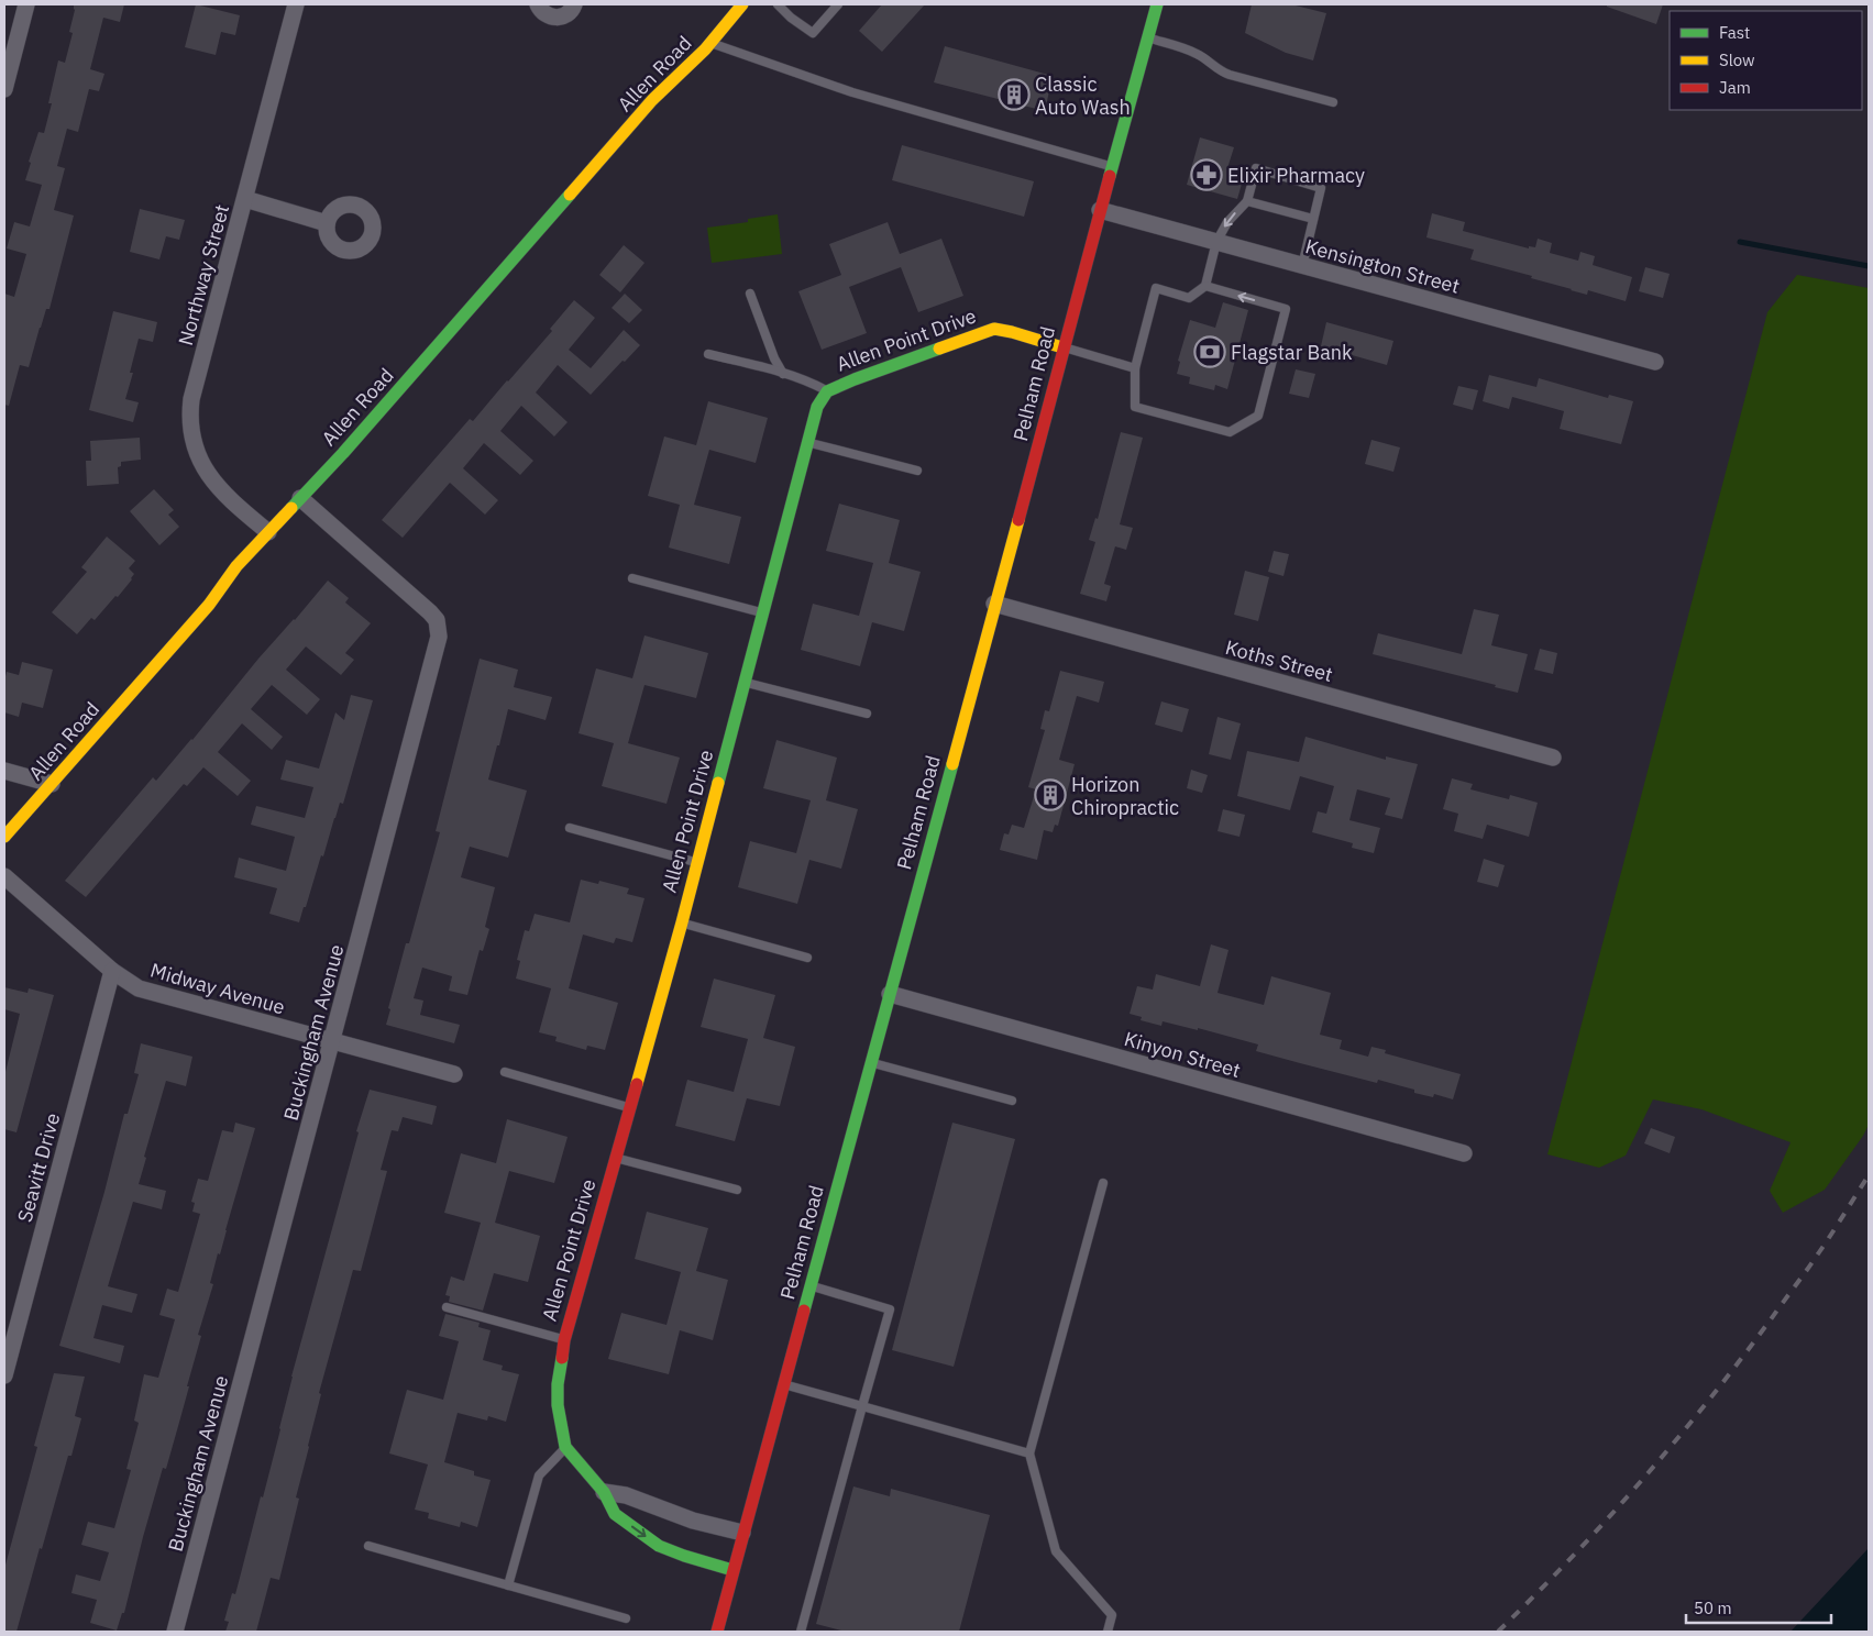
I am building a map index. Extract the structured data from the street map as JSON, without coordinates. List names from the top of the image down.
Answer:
{
  "streets": {
    "main road": ["Allen Road", "Allen Point Drive", "Pelham Road"],
    "street": [
      "Kensington Street",
      "Northway Street",
      "Koths Street",
      "Midway Avenue",
      "Buckingham Avenue",
      "Kinyon Street",
      "Seavitt Drive"
    ]
  },
  "crossings": [
    ["Allen Road", "Northway Street"],
    ["Allen Road", "Buckingham Avenue"],
    ["Kensington Street", "Pelham Road"],
    ["Allen Point Drive", "Pelham Road"],
    ["Pelham Road", "Koths Street"],
    ["Pelham Road", "Kinyon Street"],
    ["Midway Avenue", "Buckingham Avenue"],
    ["Midway Avenue", "Seavitt Drive"]
  ],
  "places": {
    "building": ["Classic Auto Wash", "Horizon Chiropractic"],
    "pharmacy": ["Elixir Pharmacy"],
    "bank": ["Flagstar Bank"]
  },
  "legend": ["Fast", "Slow", "Jam"],
  "scale_bar": "50 m"
}
